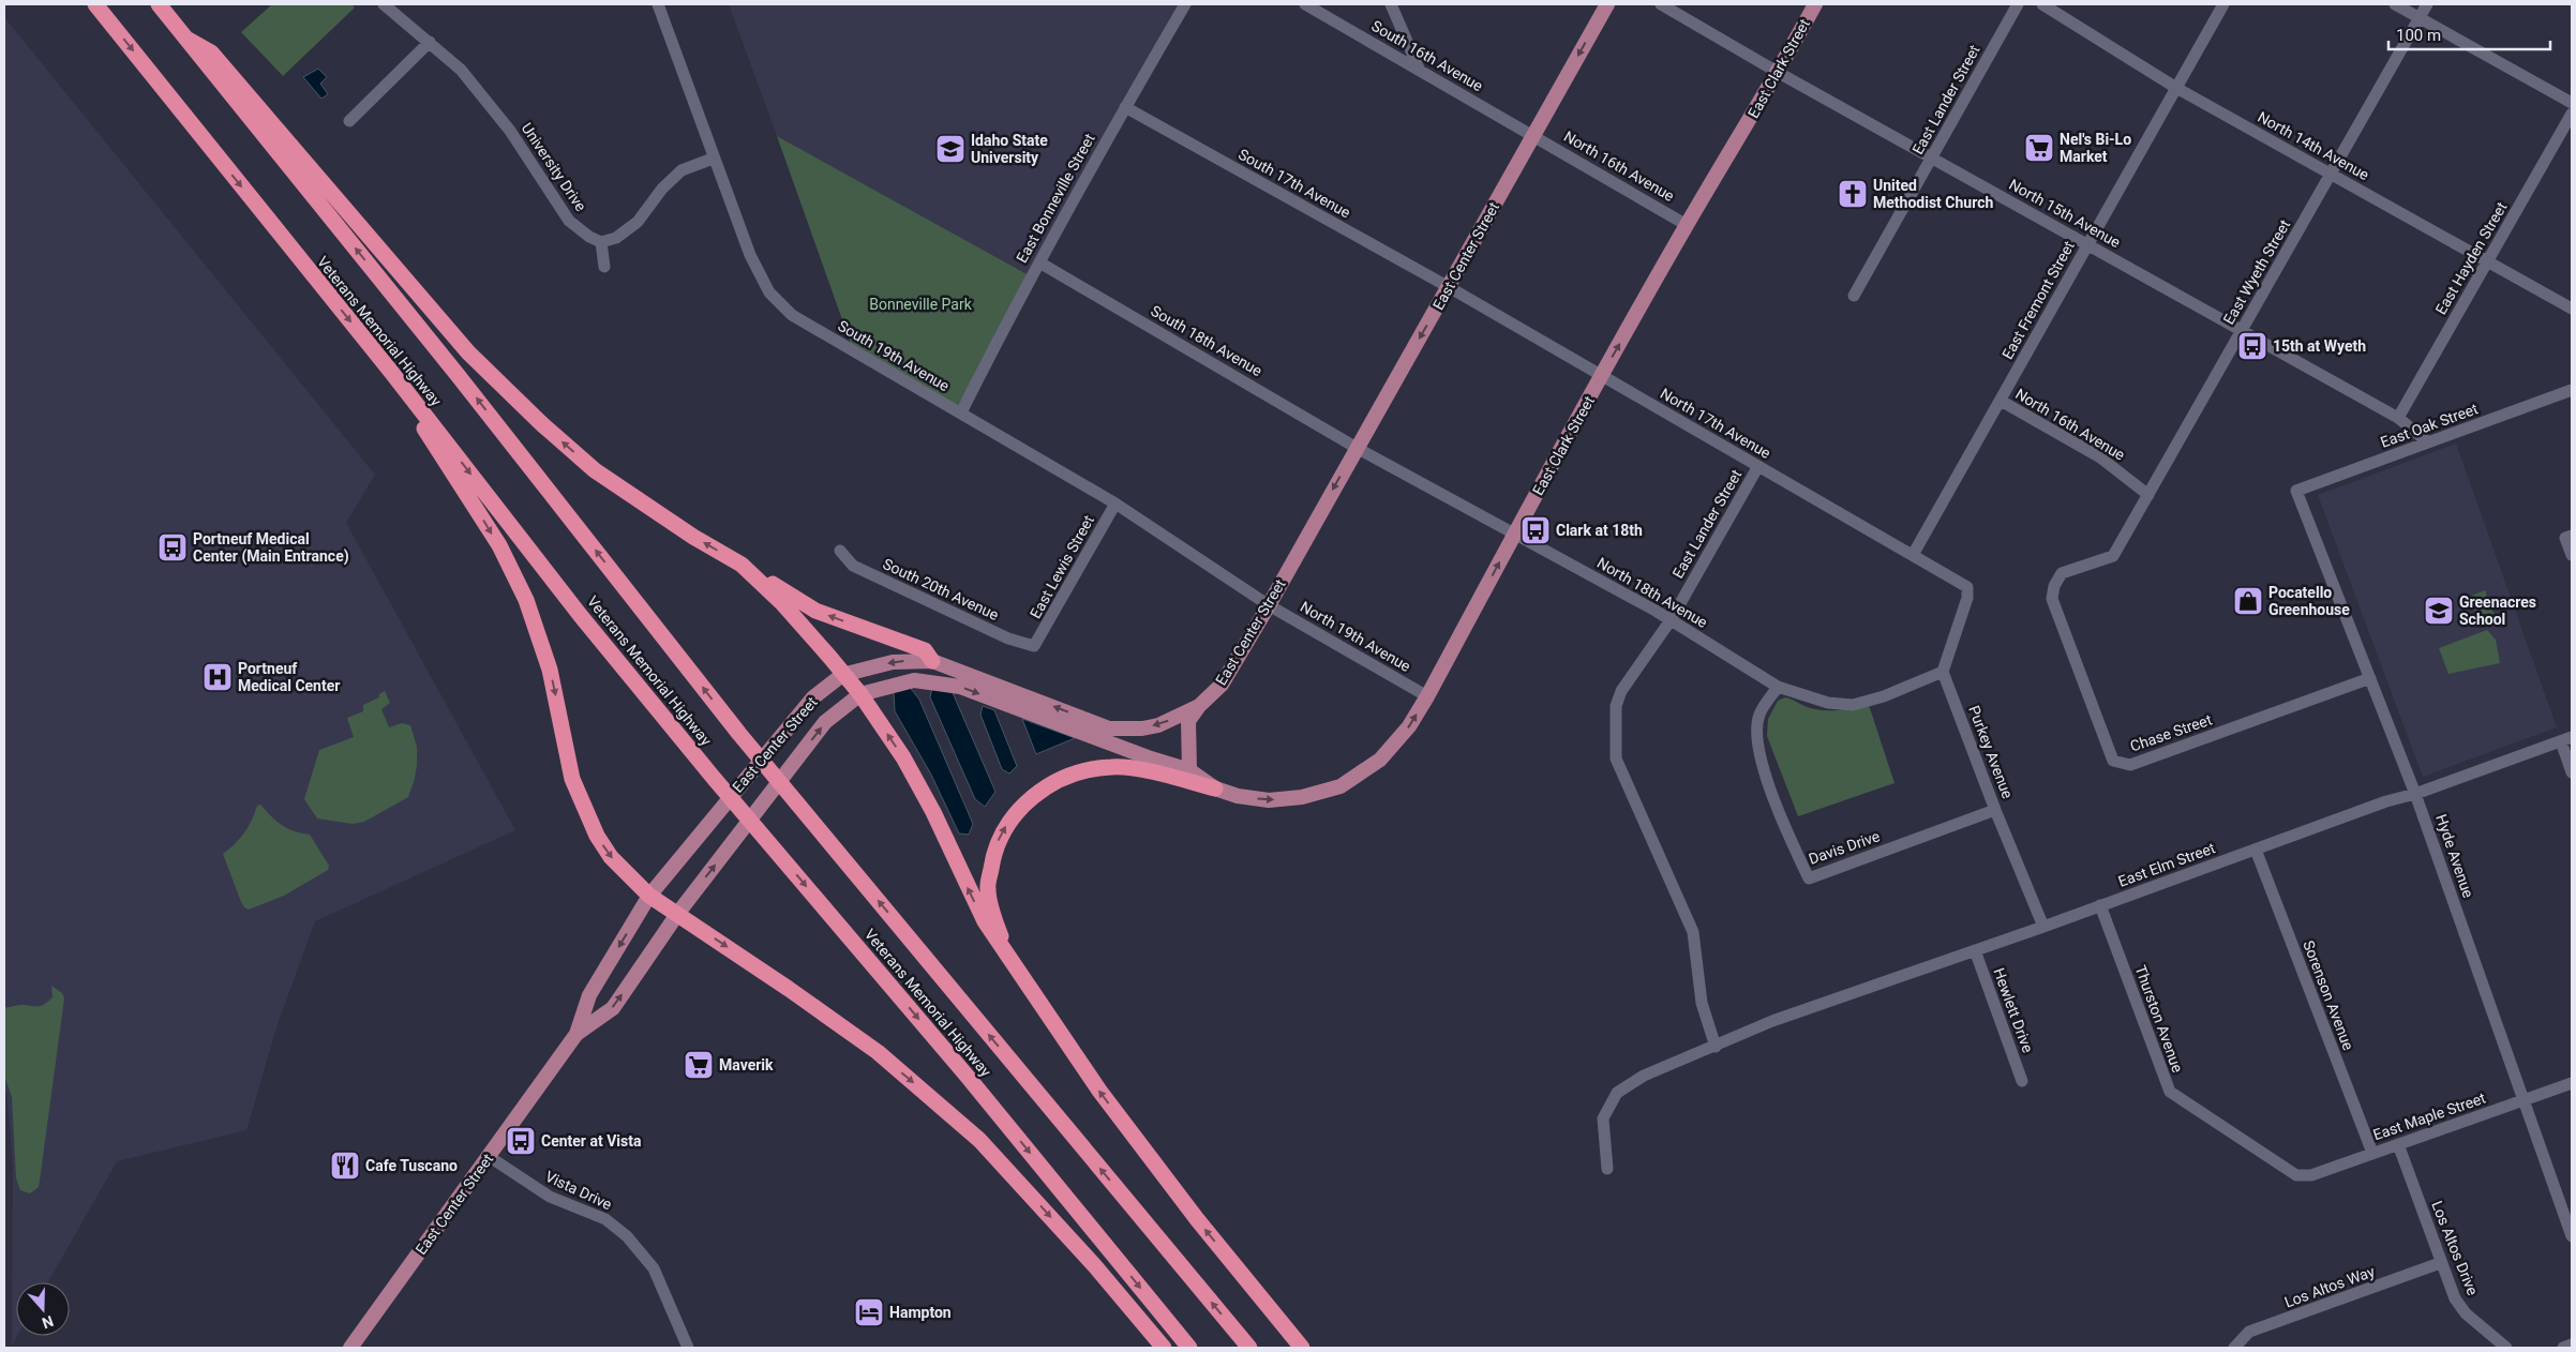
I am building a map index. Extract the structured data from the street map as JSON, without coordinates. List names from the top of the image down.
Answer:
{
  "streets": {
    "highway": ["Veterans Memorial Highway"],
    "main road": ["East Clark Street", "East Center Street"],
    "street": [
      "South 16th Avenue",
      "East Lander Street",
      "North 14th Avenue",
      "North 16th Avenue",
      "University Drive",
      "South 17th Avenue",
      "East Bonneville Street",
      "North 15th Avenue",
      "East Hayden Street",
      "East Wyeth Street",
      "East Fremont Street",
      "South 18th Avenue",
      "South 19th Avenue",
      "North 17th Avenue",
      "East Oak Street",
      "East Lewis Street",
      "South 20th Avenue",
      "North 18th Avenue",
      "North 19th Avenue",
      "Chase Street",
      "Purkey Avenue",
      "Davis Drive",
      "Hyde Avenue",
      "East Elm Street",
      "Sorenson Avenue",
      "Hewlett Drive",
      "Thurston Avenue",
      "East Maple Street",
      "Vista Drive",
      "Los Altos Drive",
      "Los Altos Way"
    ]
  },
  "crossings": [
    ["South 16th Avenue", "North 16th Avenue"],
    ["South 16th Avenue", "East Center Street"],
    ["East Clark Street", "North 16th Avenue"],
    ["East Clark Street", "North 15th Avenue"],
    ["East Clark Street", "East Center Street"],
    ["East Clark Street", "North 17th Avenue"],
    ["East Clark Street", "North 18th Avenue"],
    ["East Clark Street", "North 19th Avenue"],
    ["East Lander Street", "North 15th Avenue"],
    ["East Lander Street", "North 17th Avenue"],
    ["East Lander Street", "North 18th Avenue"],
    ["East Lander Street", "East Elm Street"],
    ["North 14th Avenue", "East Hayden Street"],
    ["North 14th Avenue", "East Wyeth Street"],
    ["North 14th Avenue", "East Fremont Street"],
    ["North 16th Avenue", "East Center Street"],
    ["North 16th Avenue", "East Wyeth Street"],
    ["North 16th Avenue", "East Fremont Street"],
    ["South 17th Avenue", "East Bonneville Street"],
    ["South 17th Avenue", "East Center Street"],
    ["South 17th Avenue", "North 17th Avenue"],
    ["East Bonneville Street", "South 18th Avenue"],
    ["East Bonneville Street", "South 19th Avenue"],
    ["North 15th Avenue", "East Hayden Street"],
    ["North 15th Avenue", "East Wyeth Street"],
    ["North 15th Avenue", "East Fremont Street"],
    ["North 15th Avenue", "East Oak Street"],
    ["East Center Street", "South 18th Avenue"],
    ["East Center Street", "South 19th Avenue"],
    ["East Center Street", "North 17th Avenue"],
    ["East Center Street", "North 18th Avenue"],
    ["East Center Street", "North 19th Avenue"],
    ["East Center Street", "Vista Drive"],
    ["East Wyeth Street", "Chase Street"],
    ["East Fremont Street", "North 17th Avenue"],
    ["South 18th Avenue", "North 18th Avenue"],
    ["South 19th Avenue", "East Lewis Street"],
    ["South 19th Avenue", "North 19th Avenue"],
    ["North 17th Avenue", "North 18th Avenue"],
    ["North 17th Avenue", "Purkey Avenue"],
    ["East Oak Street", "Hyde Avenue"],
    ["East Lewis Street", "South 20th Avenue"],
    ["North 18th Avenue", "Purkey Avenue"],
    ["North 18th Avenue", "Davis Drive"],
    ["Chase Street", "Hyde Avenue"],
    ["Purkey Avenue", "Davis Drive"],
    ["Purkey Avenue", "East Elm Street"],
    ["Hyde Avenue", "East Elm Street"],
    ["Hyde Avenue", "East Maple Street"],
    ["East Elm Street", "Sorenson Avenue"],
    ["East Elm Street", "Hewlett Drive"],
    ["East Elm Street", "Thurston Avenue"],
    ["Sorenson Avenue", "East Maple Street"],
    ["Thurston Avenue", "East Maple Street"],
    ["East Maple Street", "Los Altos Drive"],
    ["Los Altos Drive", "Los Altos Way"]
  ],
  "one_way": ["East Clark Street"],
  "parks": ["Bonneville Park"],
  "places": {
    "supermarket": ["Nel's Bi-Lo Market", "Maverik"],
    "school or university": ["Idaho State University", "Greenacres School"],
    "church": ["United Methodist Church"],
    "bus stop": [
      "15th at Wyeth",
      "Clark at 18th",
      "Portneuf Medical Center (Main Entrance)",
      "Center at Vista"
    ],
    "shop": ["Pocatello Greenhouse"],
    "hospital": ["Portneuf Medical Center"],
    "restaurant": ["Cafe Tuscano"],
    "hotel": ["Hampton"]
  },
  "scale_bar": "100 m",
  "north": "bottom"
}
